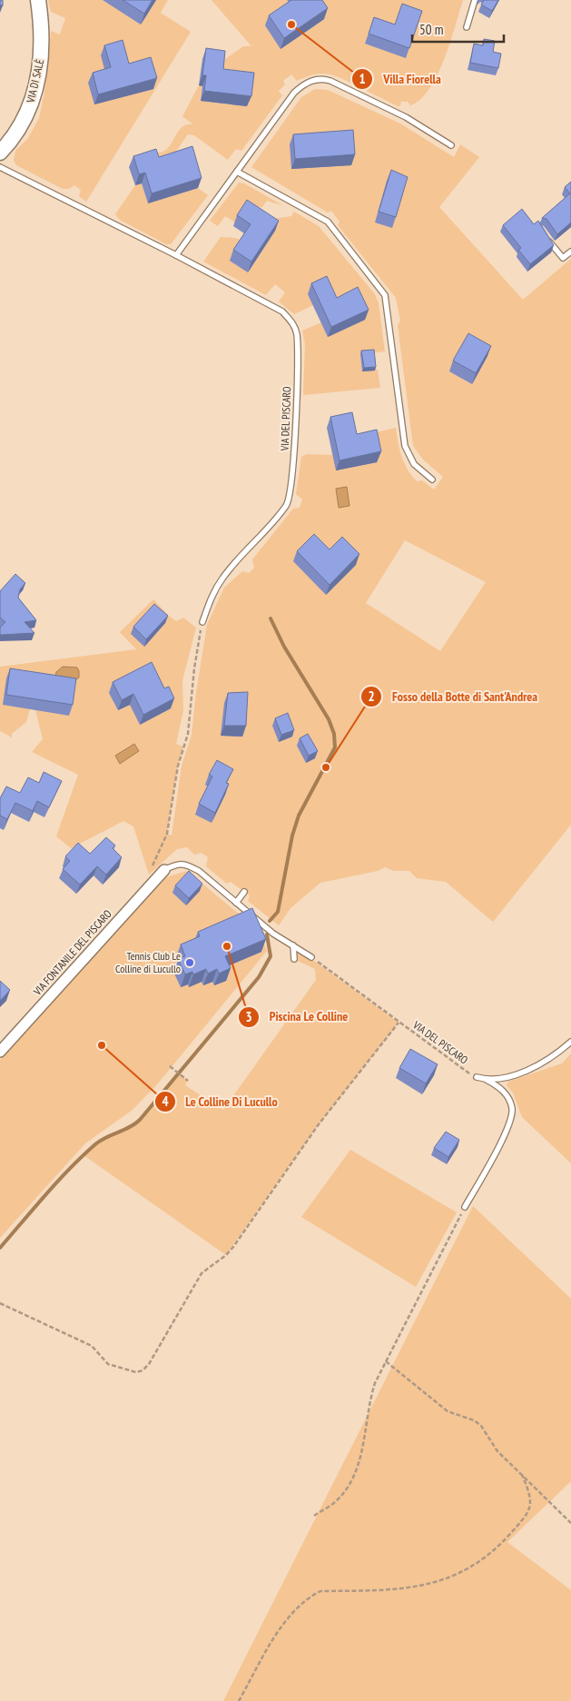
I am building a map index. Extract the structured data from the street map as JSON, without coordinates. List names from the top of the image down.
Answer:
{
  "streets": {
    "main road": ["VIA DI SALÈ"],
    "street": ["VIA FONTANILE DEL PISCARO"],
    "lane": ["VIA DEL PISCARO"]
  },
  "places": [
    "Villa Fiorella",
    "Fosso della Botte di Sant'Andrea",
    "Piscina Le Colline",
    "Tennis Club Le Colline di Lucullo",
    "Le Colline Di Lucullo"
  ],
  "scale_bar": "50 m"
}
